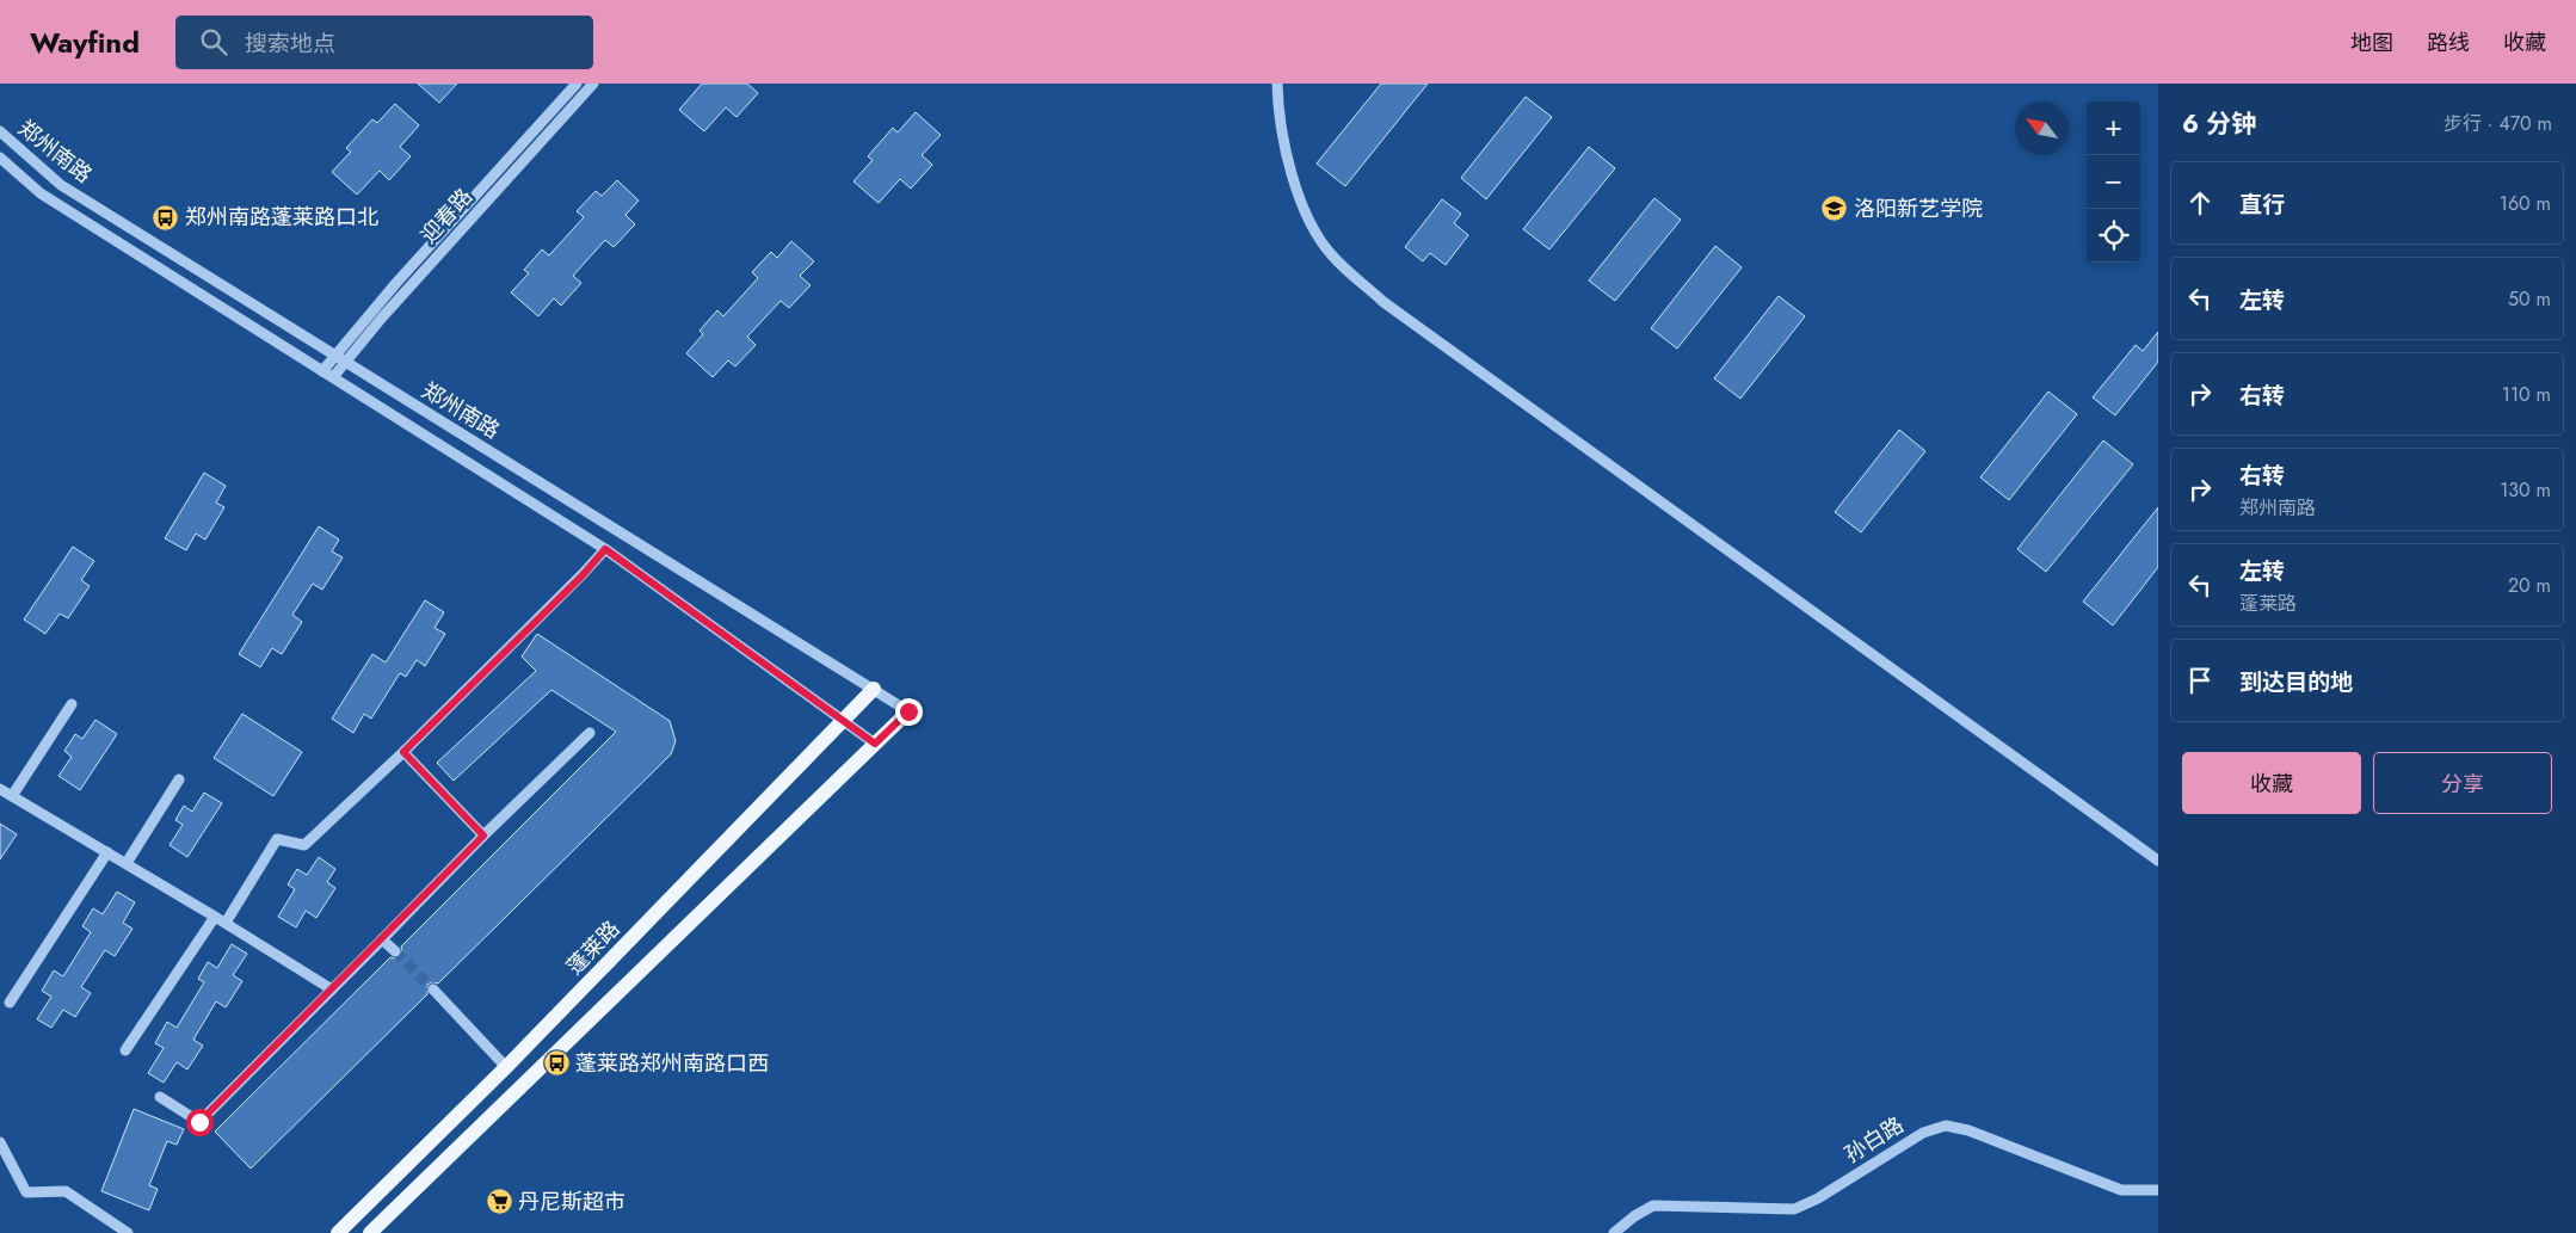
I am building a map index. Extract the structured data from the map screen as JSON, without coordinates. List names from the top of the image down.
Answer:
{
  "streets": {
    "main road": ["蓬莱路"],
    "street": ["郑州南路", "迎春路", "孙白路"]
  },
  "crossings": [
    ["郑州南路", "迎春路"],
    ["郑州南路", "蓬莱路"]
  ],
  "places": {
    "school or university": ["洛阳新艺学院"],
    "bus stop": ["郑州南路蓬莱路口北", "蓬莱路郑州南路口西"],
    "supermarket": ["丹尼斯超市"]
  },
  "north": "top left",
  "page": {
    "header": "Wayfind",
    "search": "搜索地点",
    "nav": ["地图", "路线", "收藏"],
    "heading": ["6 分钟", "步行 · 470 m"],
    "map_buttons": ["+", "−"],
    "list": [
      ["直行", "160 m"],
      ["左转", "50 m"],
      ["右转", "110 m"],
      ["右转", "郑州南路", "130 m"],
      ["左转", "蓬莱路", "20 m"],
      "到达目的地"
    ],
    "buttons": ["收藏", "分享"]
  }
}
